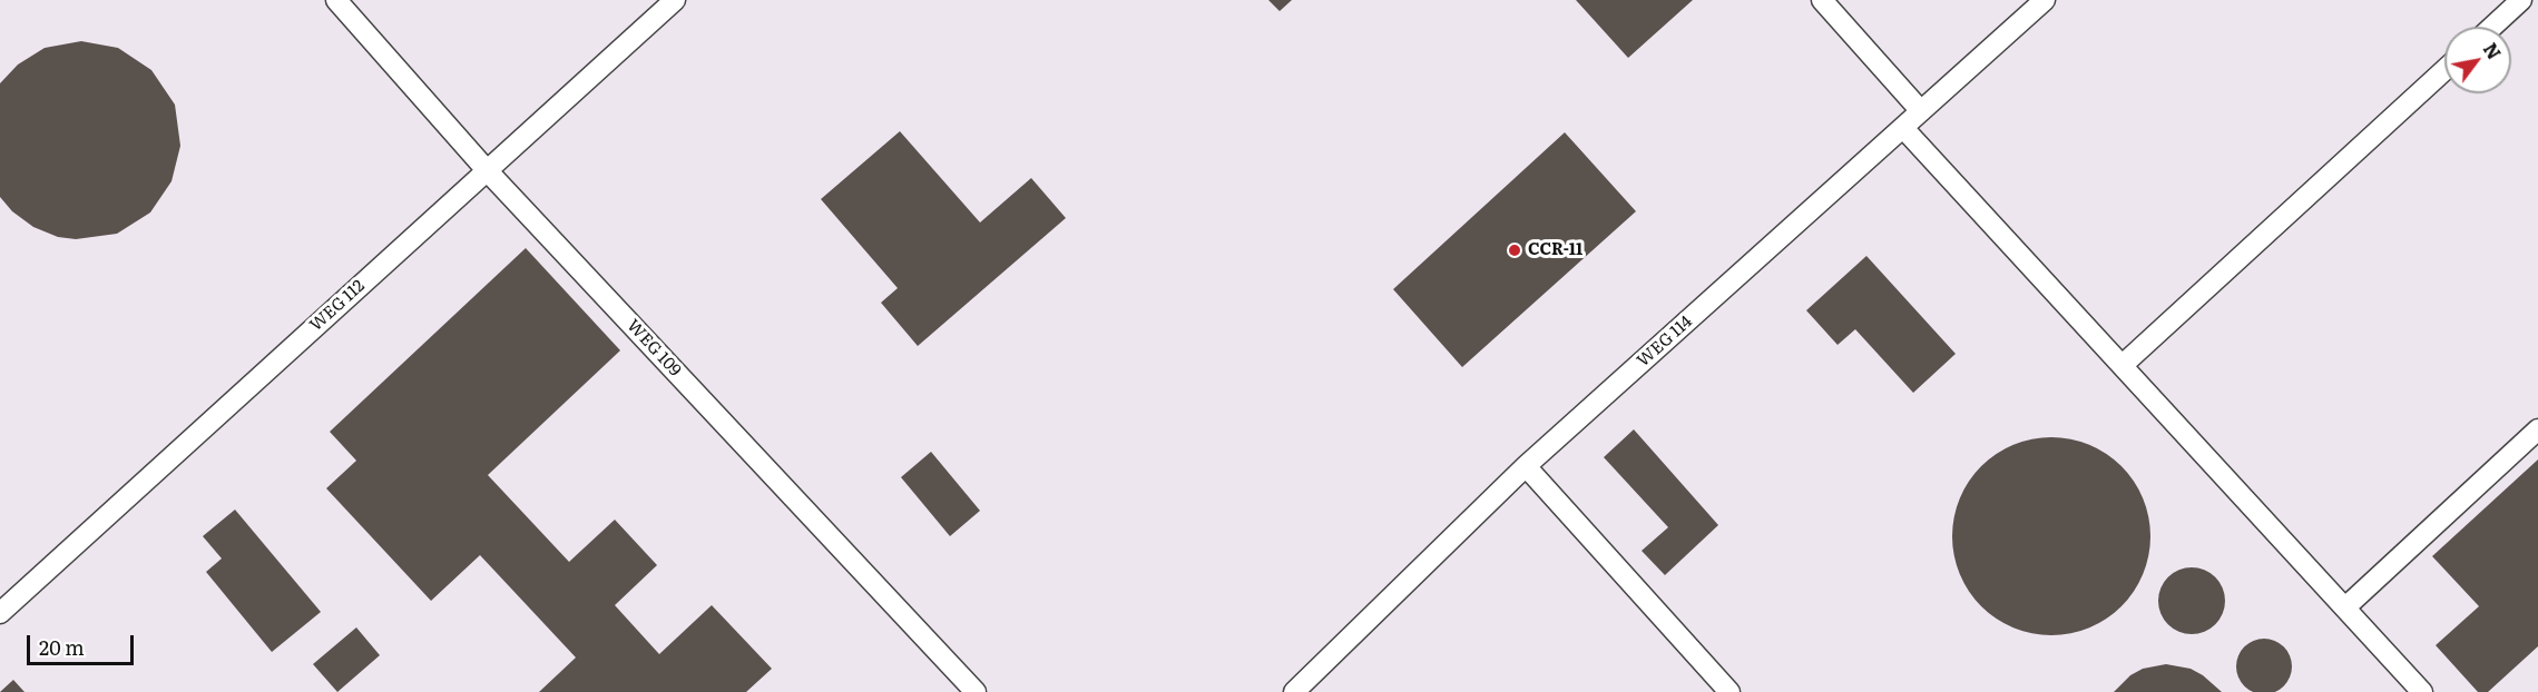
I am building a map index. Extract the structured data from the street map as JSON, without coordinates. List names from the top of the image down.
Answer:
{
  "streets": {
    "lane": ["WEG 112", "WEG 114", "WEG 109"]
  },
  "crossings": [
    ["WEG 112", "WEG 109"]
  ],
  "places": ["CCR-11"],
  "scale_bar": "20 m",
  "north": "top right"
}
